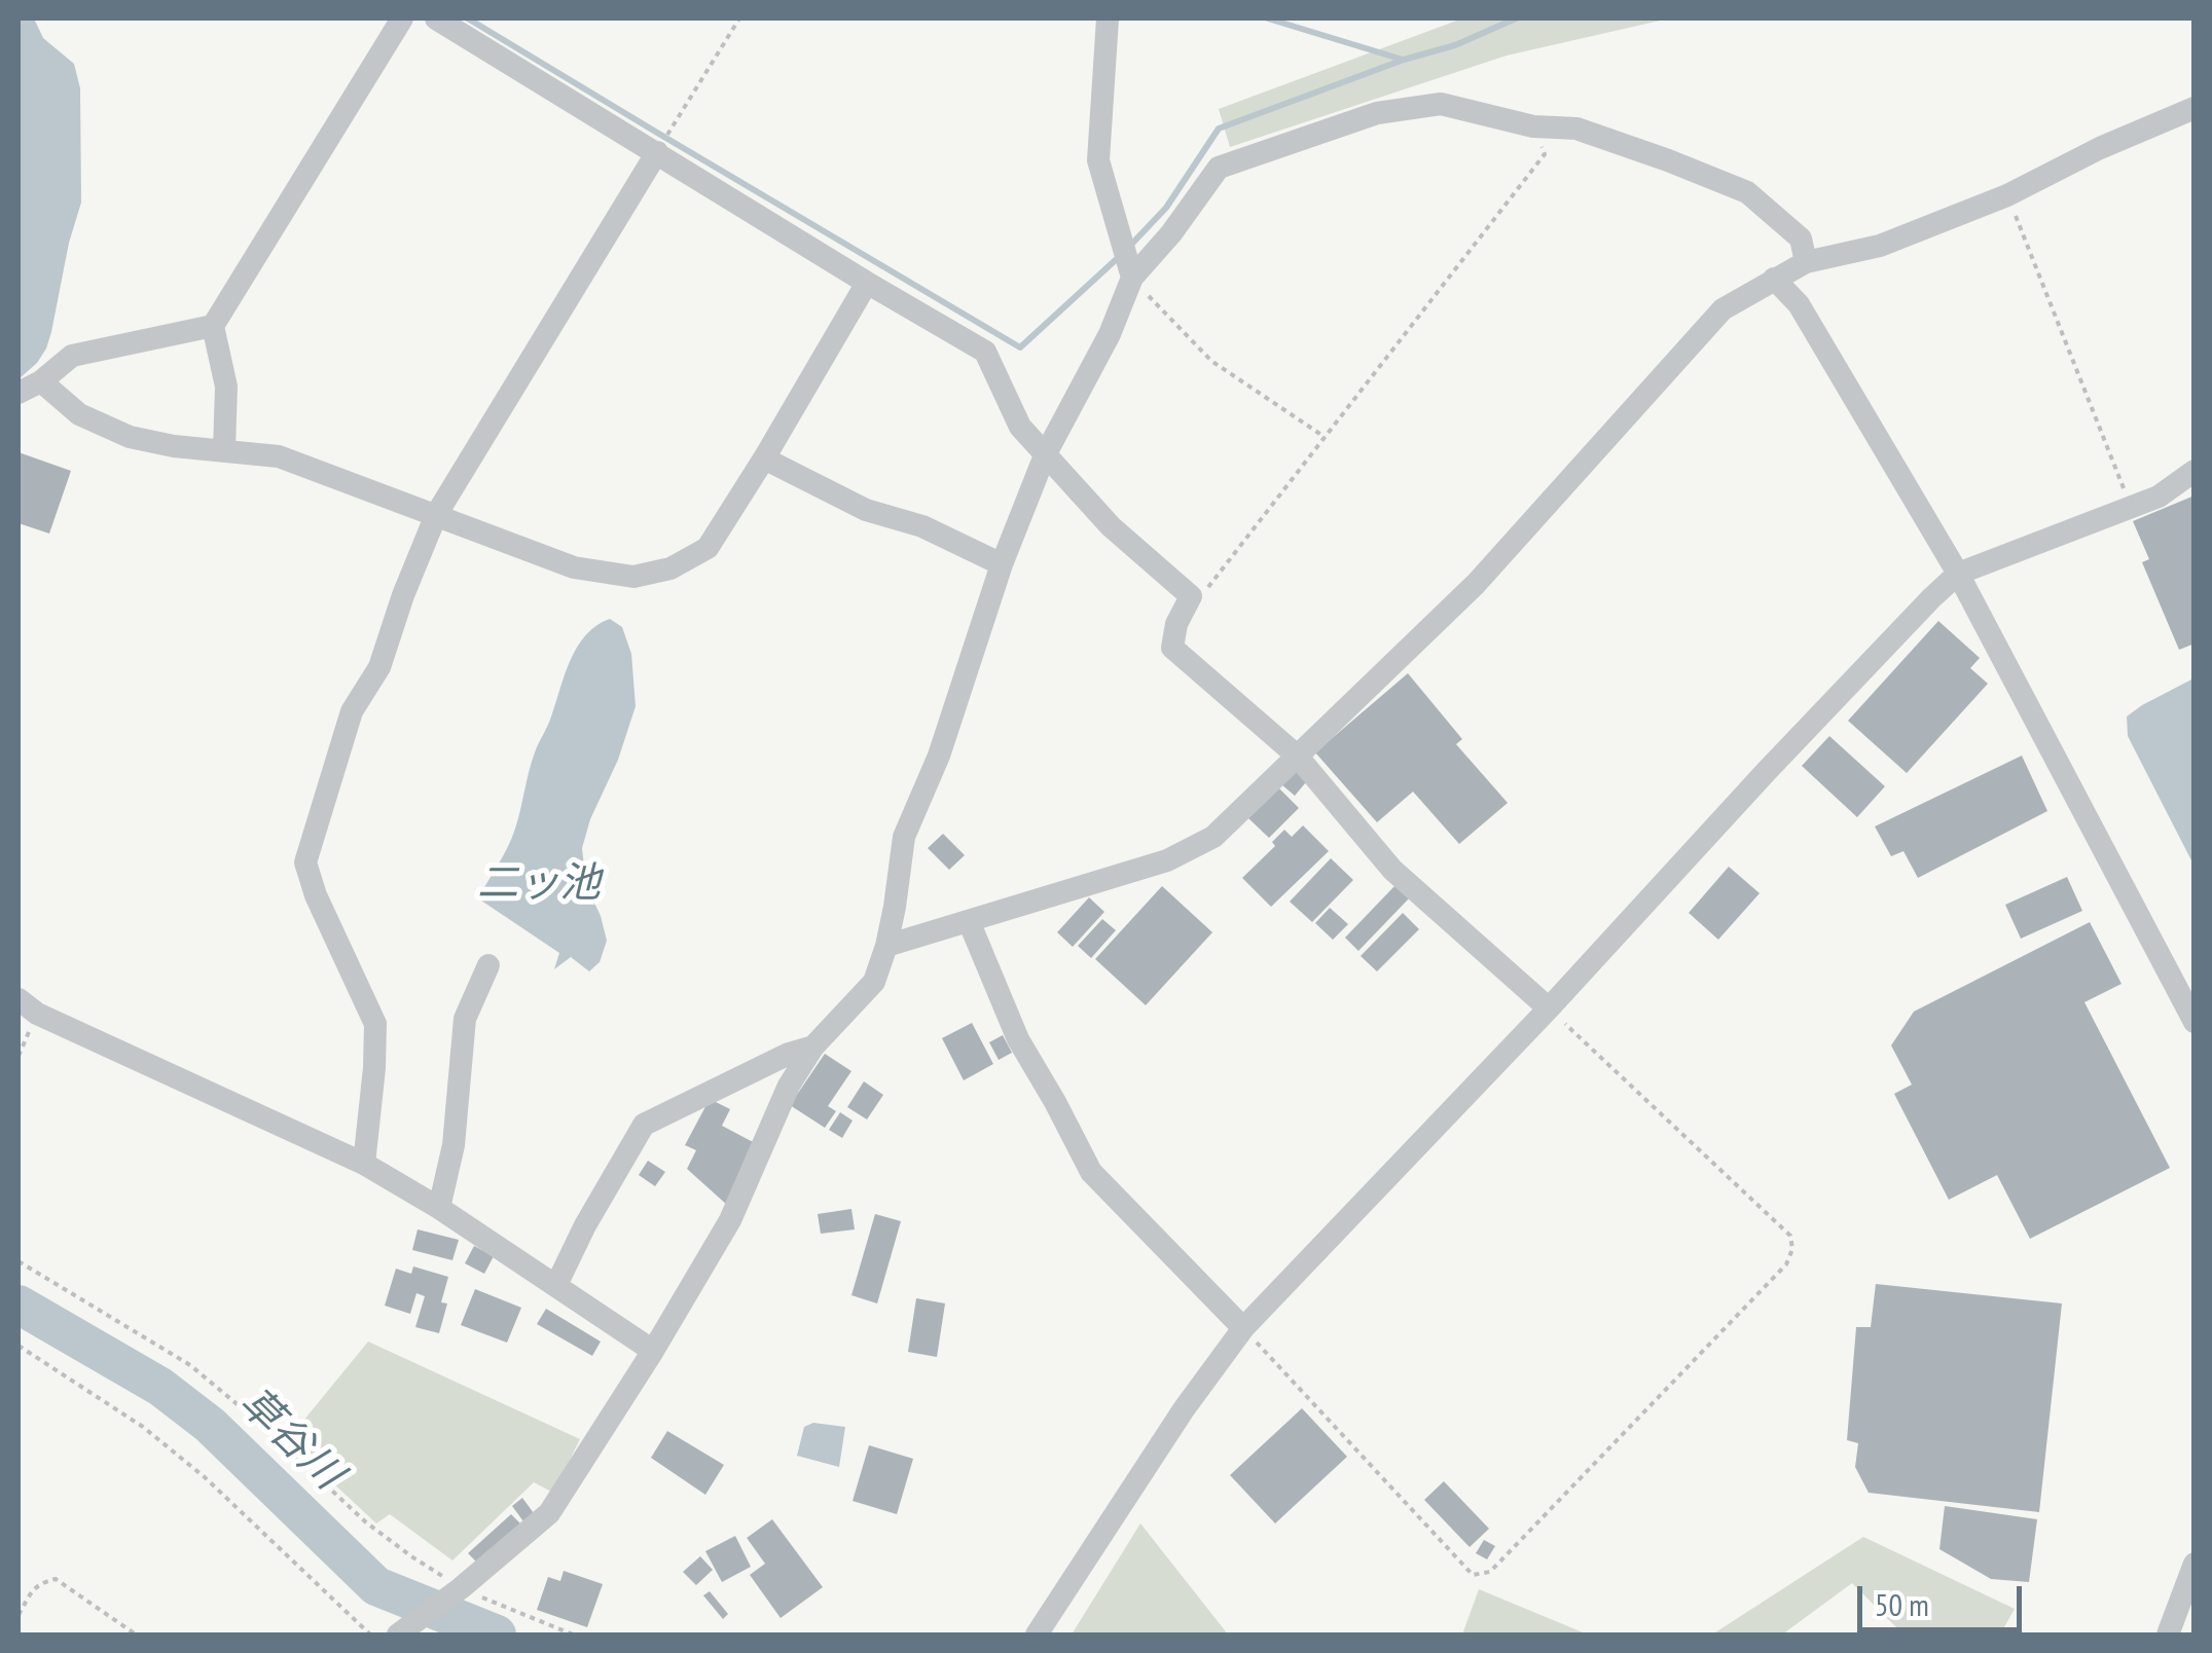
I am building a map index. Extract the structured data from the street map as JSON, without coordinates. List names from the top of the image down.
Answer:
{
  "water": ["二ッ池", "草谷川"],
  "scale_bar": "50 m"
}
